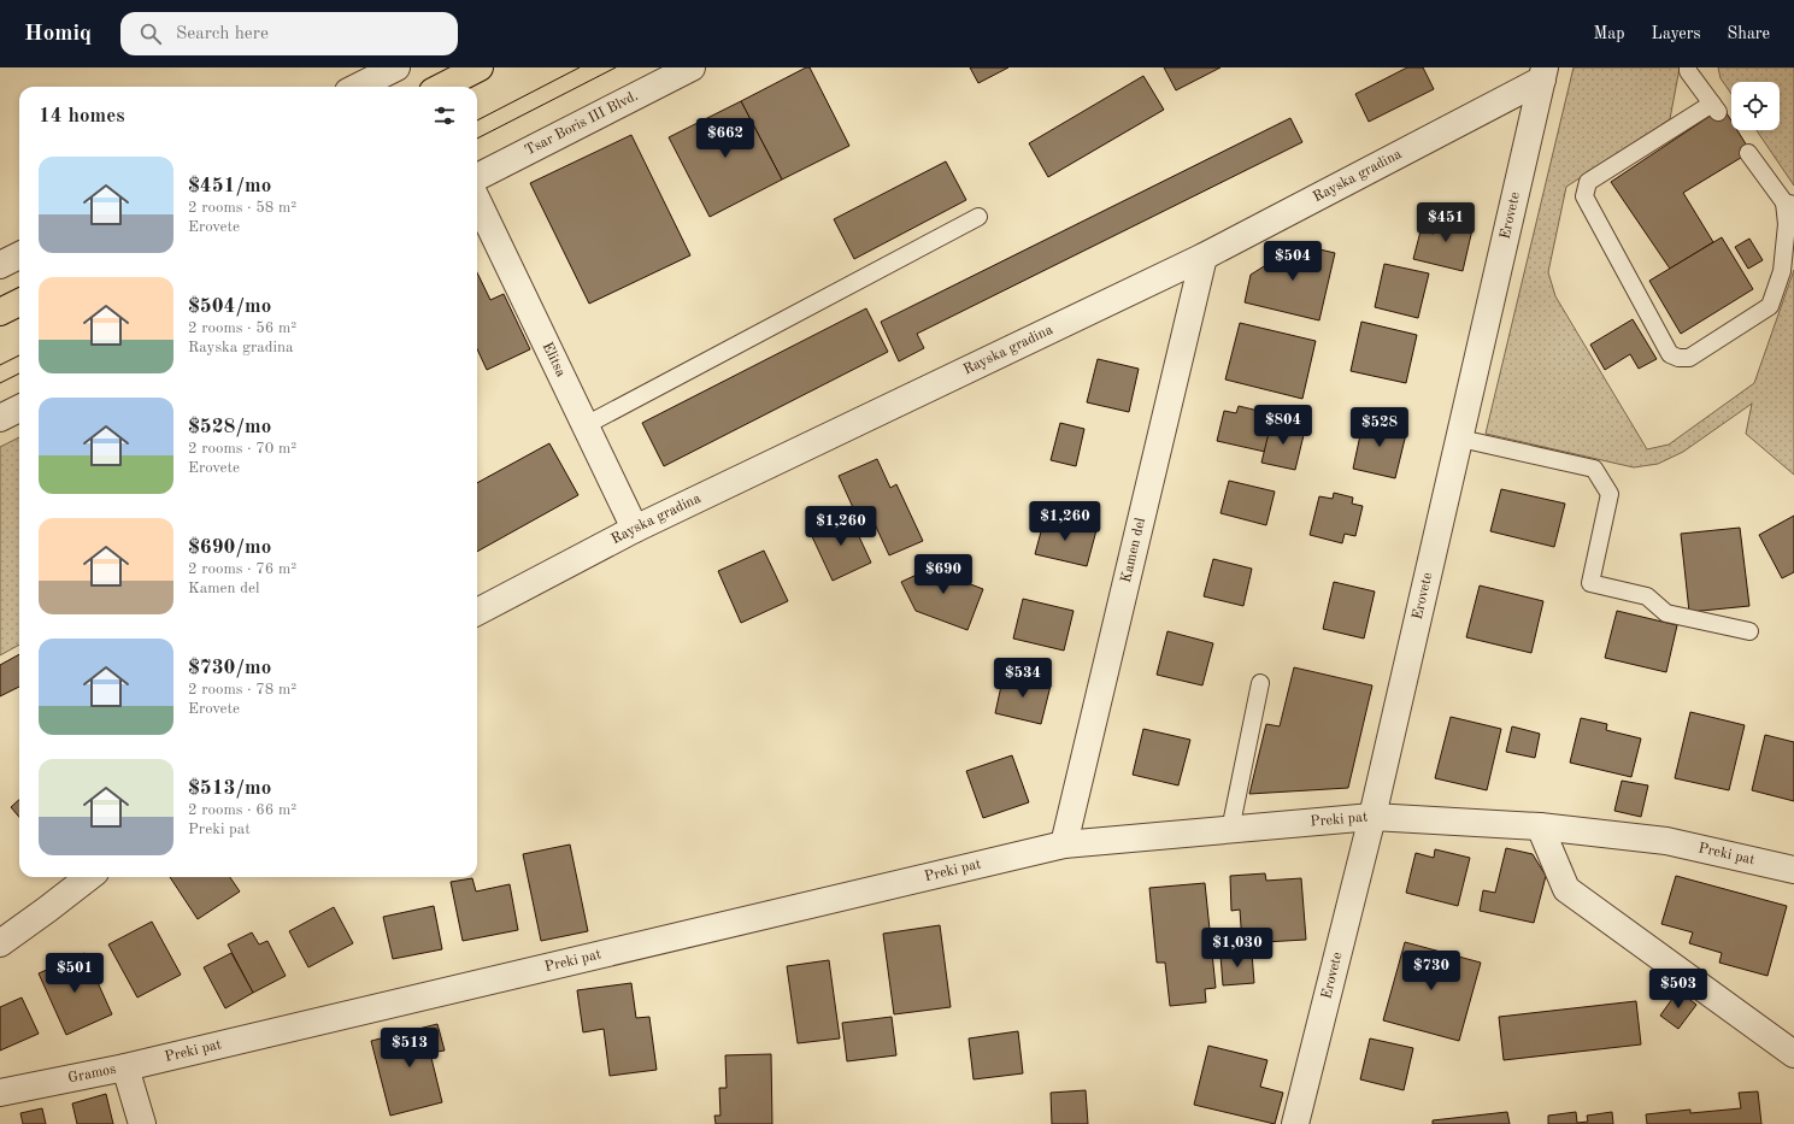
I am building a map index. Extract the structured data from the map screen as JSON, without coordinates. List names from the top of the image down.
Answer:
{
  "streets": {
    "street": [
      "Tsar Boris III Blvd.",
      "Rayska gradina",
      "Erovete",
      "Elitsa",
      "Kamen del",
      "Preki pat",
      "Gramos"
    ]
  },
  "crossings": [
    ["Rayska gradina", "Erovete"],
    ["Rayska gradina", "Elitsa"],
    ["Rayska gradina", "Kamen del"],
    ["Erovete", "Preki pat"],
    ["Kamen del", "Preki pat"],
    ["Preki pat", "Gramos"]
  ],
  "page": {
    "header": "Homiq",
    "search": "Search here",
    "nav": ["Map", "Layers", "Share"],
    "heading": "14 homes",
    "price": [
      "$662",
      "$451",
      "$504",
      "$804",
      "$528",
      "$1,260",
      "$1,260",
      "$690",
      "$534",
      "$1,030",
      "$730",
      "$501",
      "$503",
      "$513"
    ],
    "list": [
      {
        "name": "$451/mo",
        "note": "2 rooms · 58 m² · Erovete"
      },
      {
        "name": "$504/mo",
        "note": "2 rooms · 56 m² · Rayska gradina"
      },
      {
        "name": "$528/mo",
        "note": "2 rooms · 70 m² · Erovete"
      },
      {
        "name": "$690/mo",
        "note": "2 rooms · 76 m² · Kamen del"
      },
      {
        "name": "$730/mo",
        "note": "2 rooms · 78 m² · Erovete"
      },
      {
        "name": "$513/mo",
        "note": "2 rooms · 66 m² · Preki pat"
      }
    ]
  }
}
